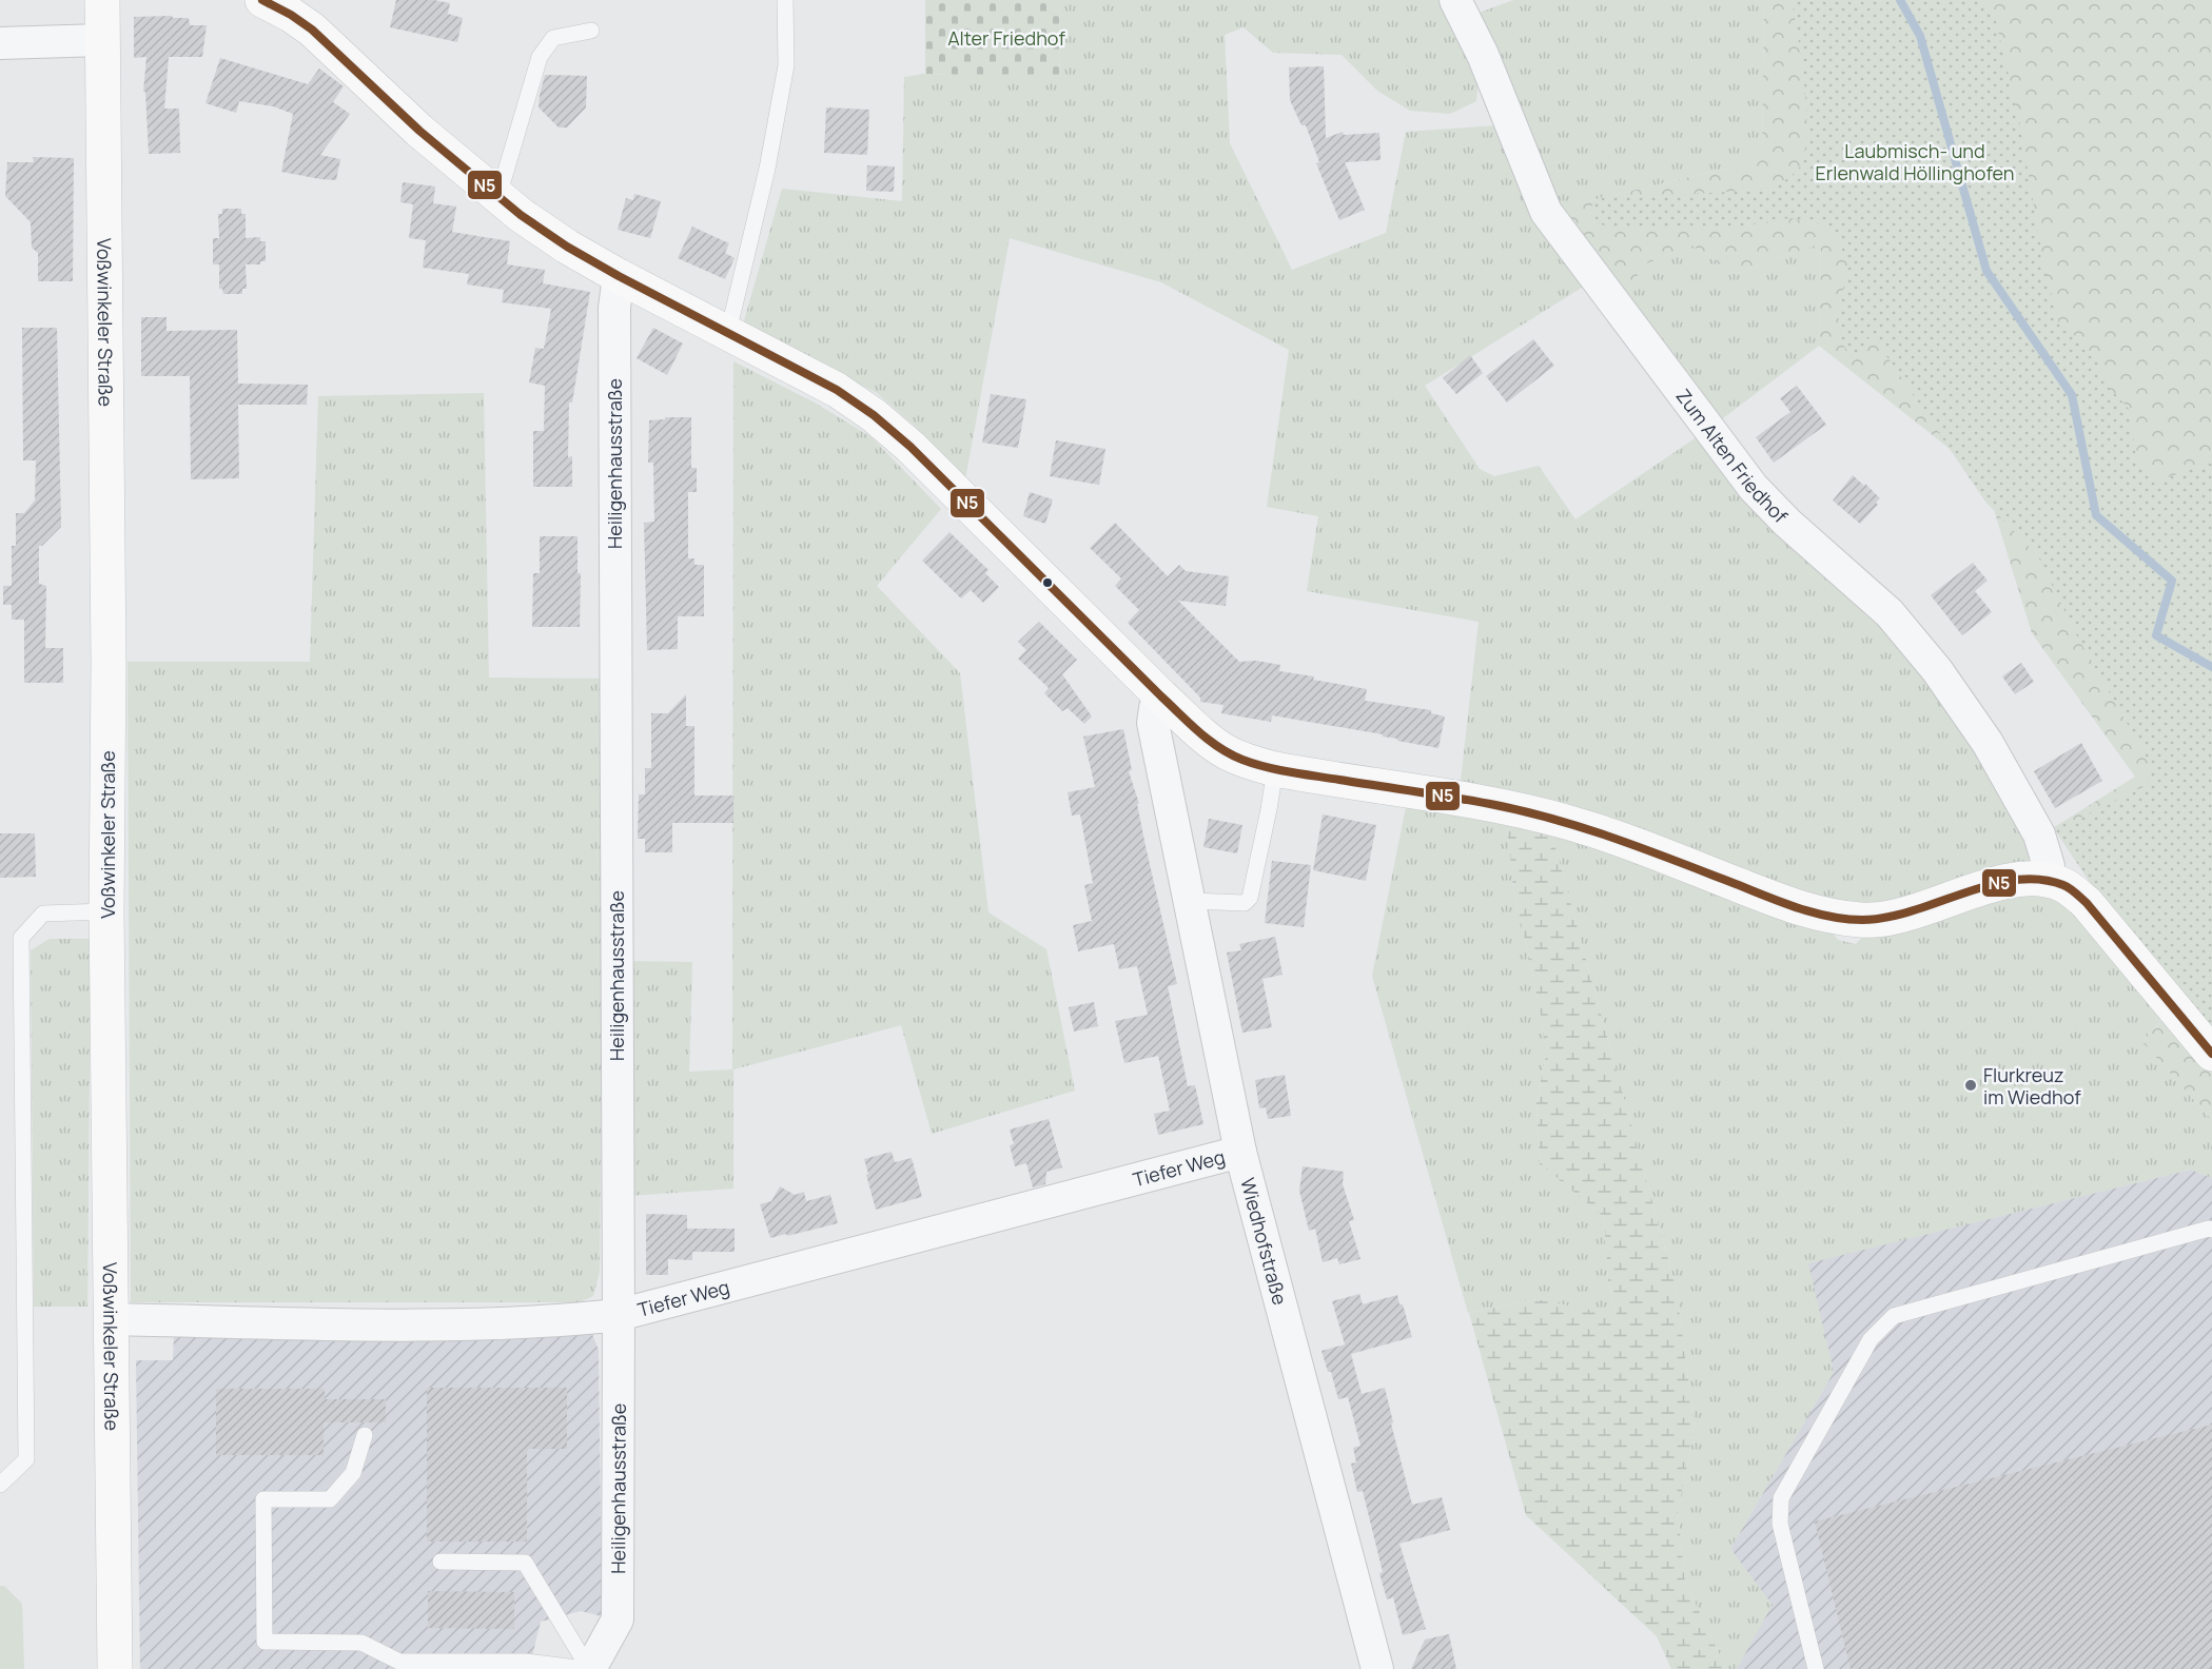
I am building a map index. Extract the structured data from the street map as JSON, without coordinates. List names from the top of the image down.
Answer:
{
  "streets": {
    "street": [
      "Voßwinkeler Straße",
      "Zum Alten Friedhof",
      "Heiligenhausstraße",
      "Tiefer Weg",
      "Wiedhofstraße"
    ]
  },
  "crossings": [
    ["Voßwinkeler Straße", "Tiefer Weg"],
    ["Heiligenhausstraße", "Tiefer Weg"],
    ["Tiefer Weg", "Wiedhofstraße"]
  ],
  "parks": ["Alter Friedhof", "Laubmisch- und Erlenwald Höllinghofen"],
  "places": ["Flurkreuz im Wiedhof"],
  "lines": ["transit line N5"]
}
